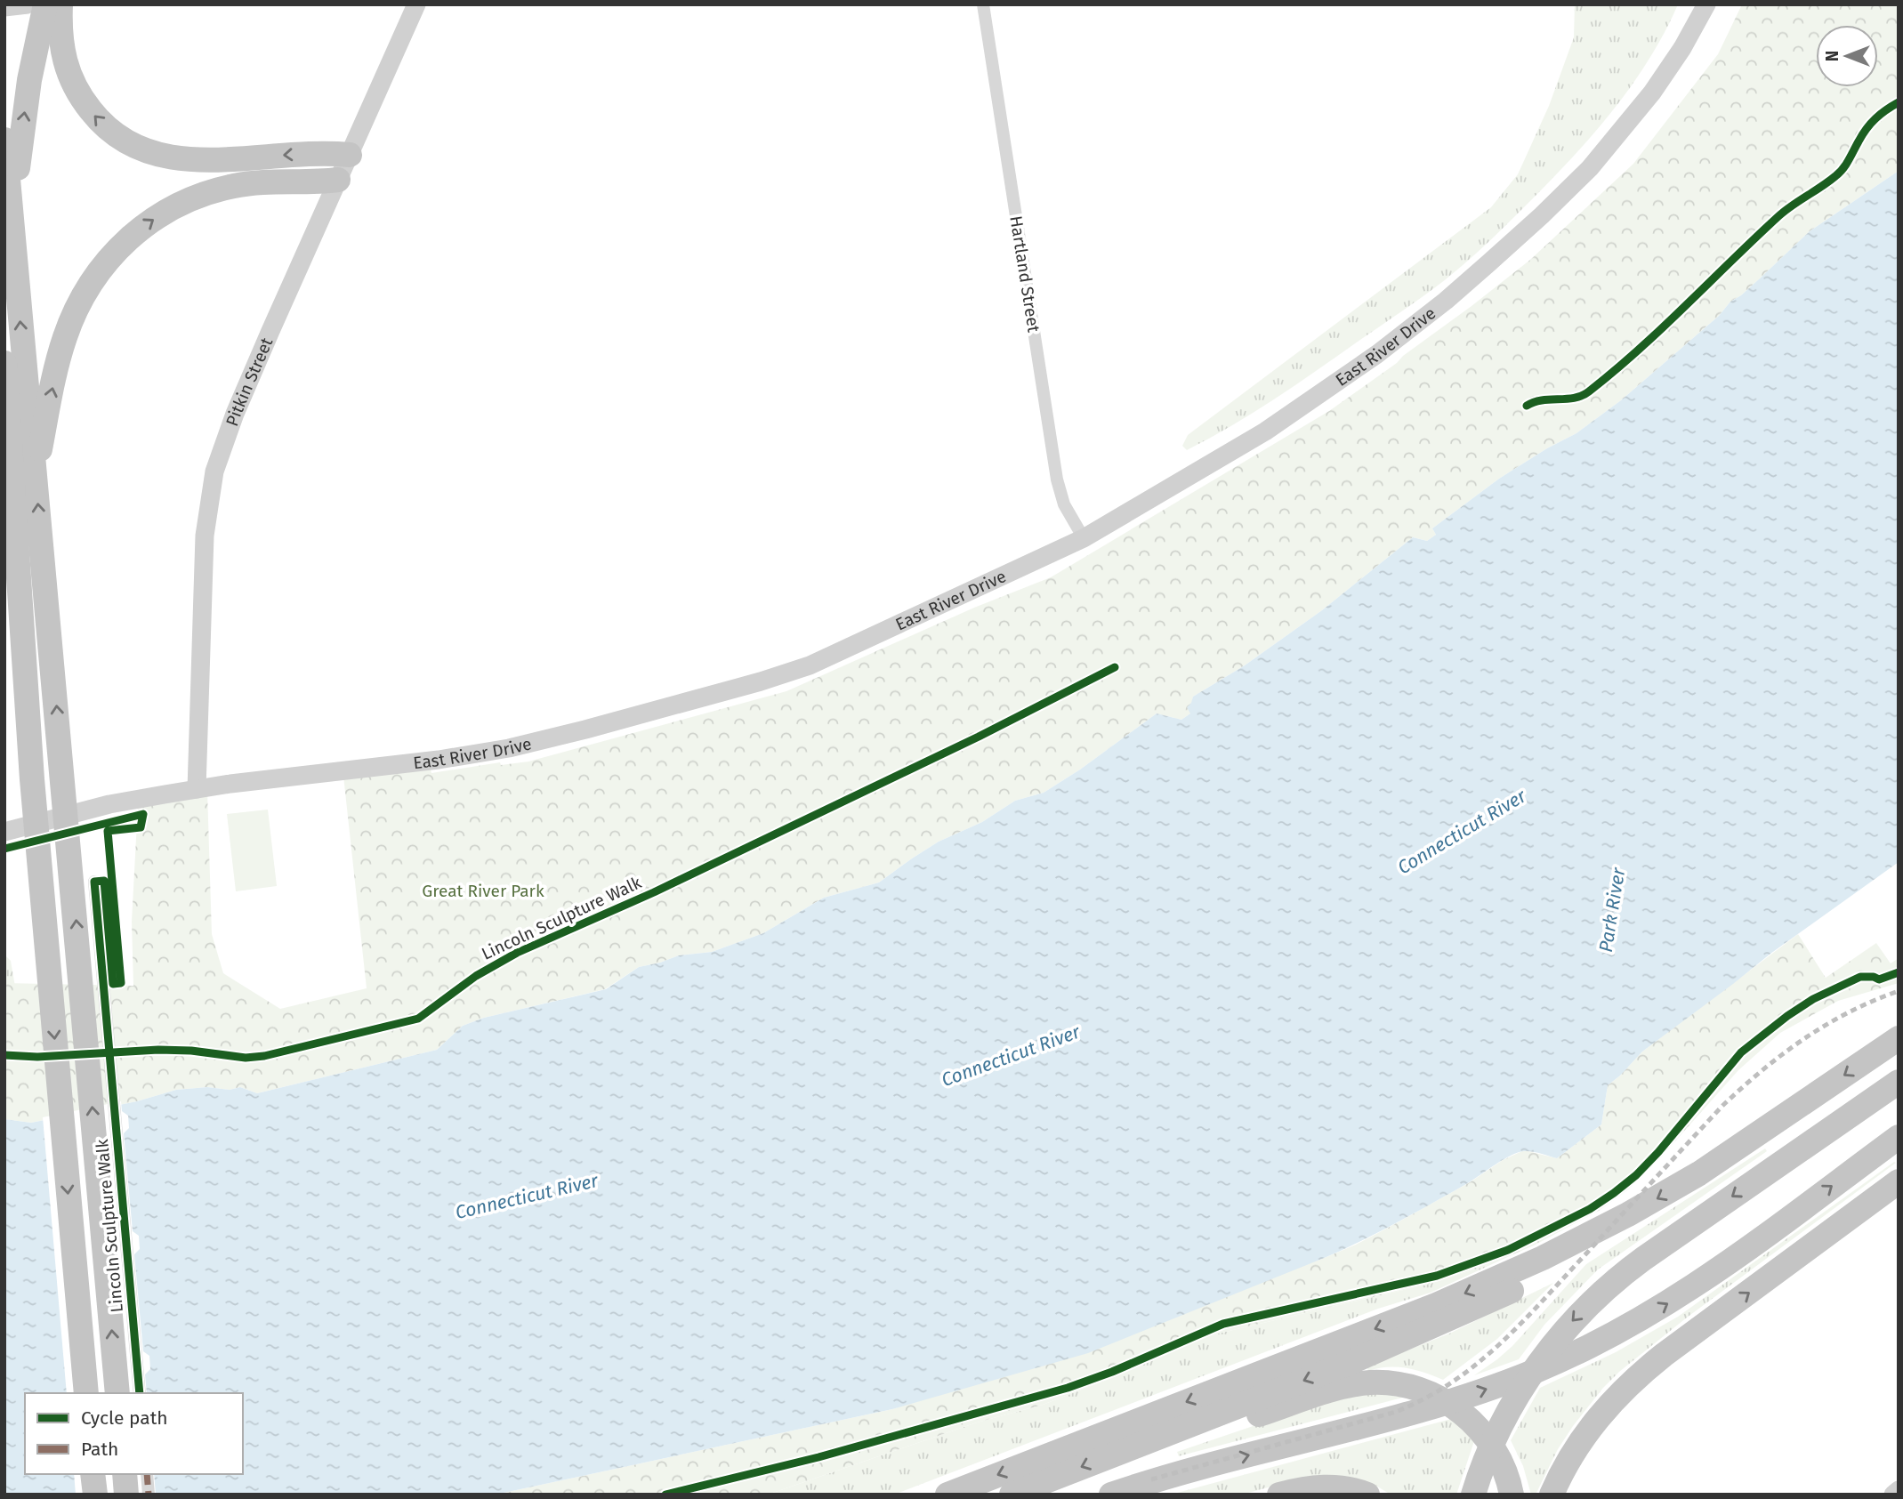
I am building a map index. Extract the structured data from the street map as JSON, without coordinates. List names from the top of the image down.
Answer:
{
  "streets": {
    "street": [
      "Hartland Street",
      "East River Drive",
      "Pitkin Street",
      "Lincoln Sculpture Walk"
    ]
  },
  "crossings": [
    ["Hartland Street", "East River Drive"],
    ["East River Drive", "Pitkin Street"]
  ],
  "water": ["Connecticut River", "Park River"],
  "parks": ["Great River Park"],
  "legend": ["Cycle path", "Path"],
  "north": "left"
}
